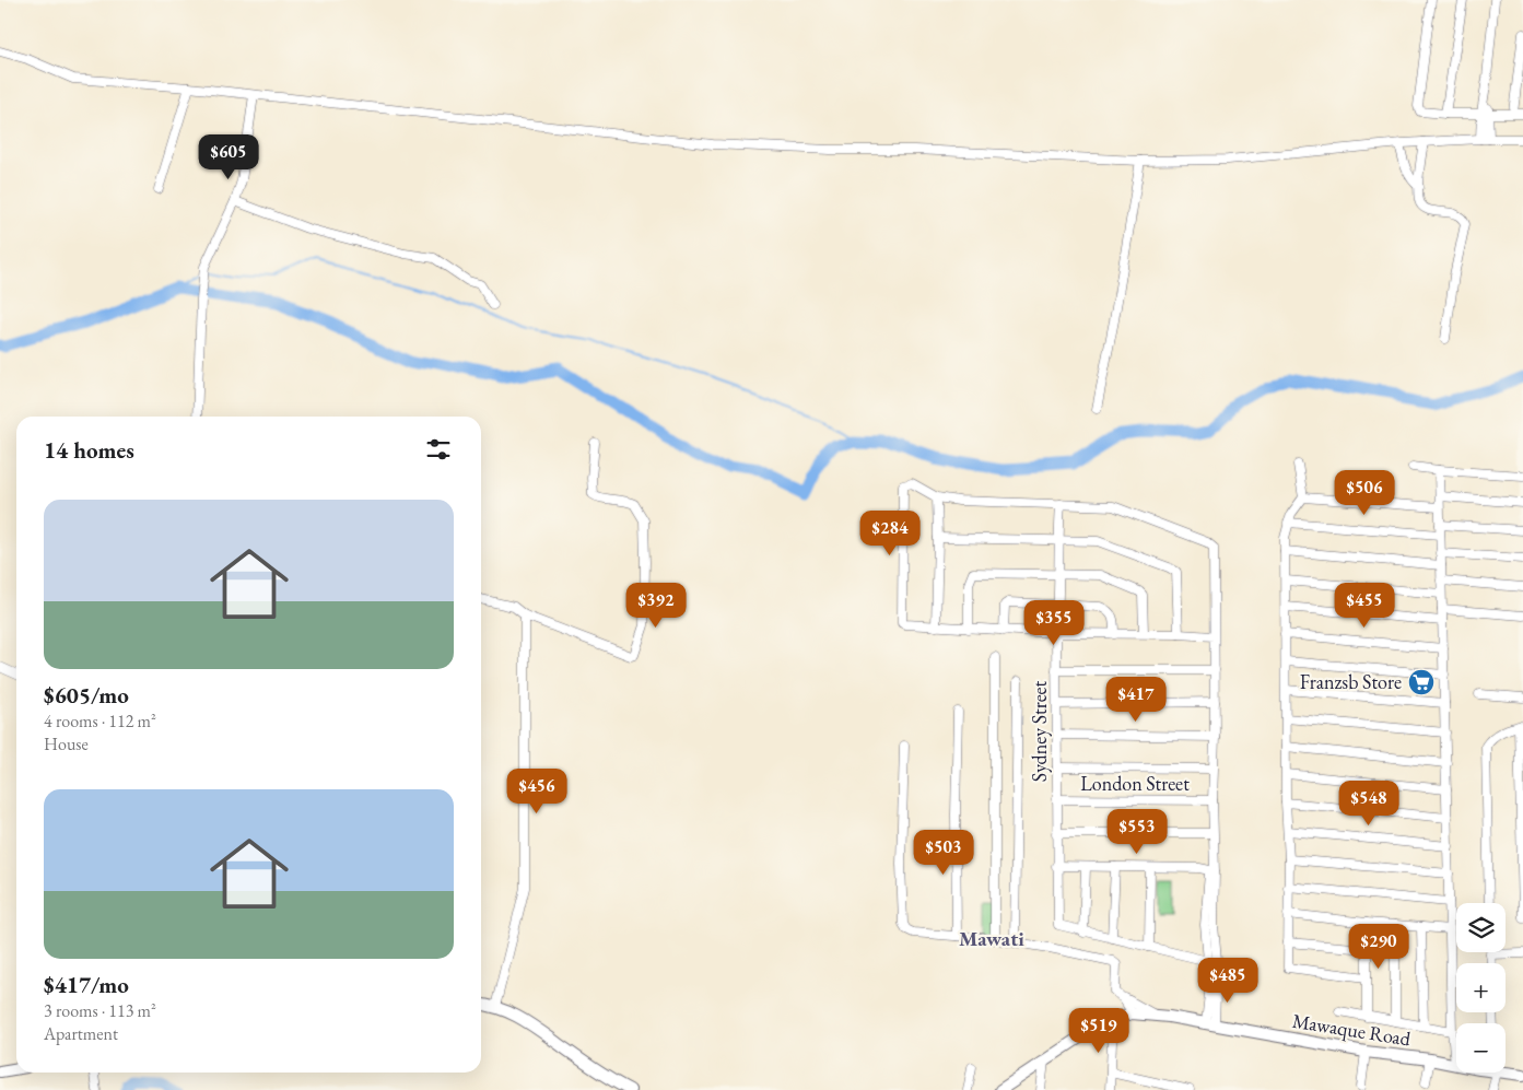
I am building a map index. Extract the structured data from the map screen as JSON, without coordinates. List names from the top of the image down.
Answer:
{
  "streets": {
    "main road": ["Mawaque Road"],
    "street": ["Sydney Street", "London Street"]
  },
  "crossings": [
    ["Sydney Street", "London Street"]
  ],
  "districts": ["Mawati"],
  "places": {
    "supermarket": ["Franzsb Store"]
  },
  "page": {
    "price": [
      "$605",
      "$506",
      "$284",
      "$392",
      "$455",
      "$355",
      "$417",
      "$456",
      "$548",
      "$553",
      "$503",
      "$290",
      "$485",
      "$519"
    ],
    "heading": "14 homes",
    "list": [
      {
        "name": "$605/mo",
        "note": "4 rooms · 112 m² · House"
      },
      {
        "name": "$417/mo",
        "note": "3 rooms · 113 m² · Apartment"
      }
    ],
    "map_buttons": ["+", "−"]
  }
}
